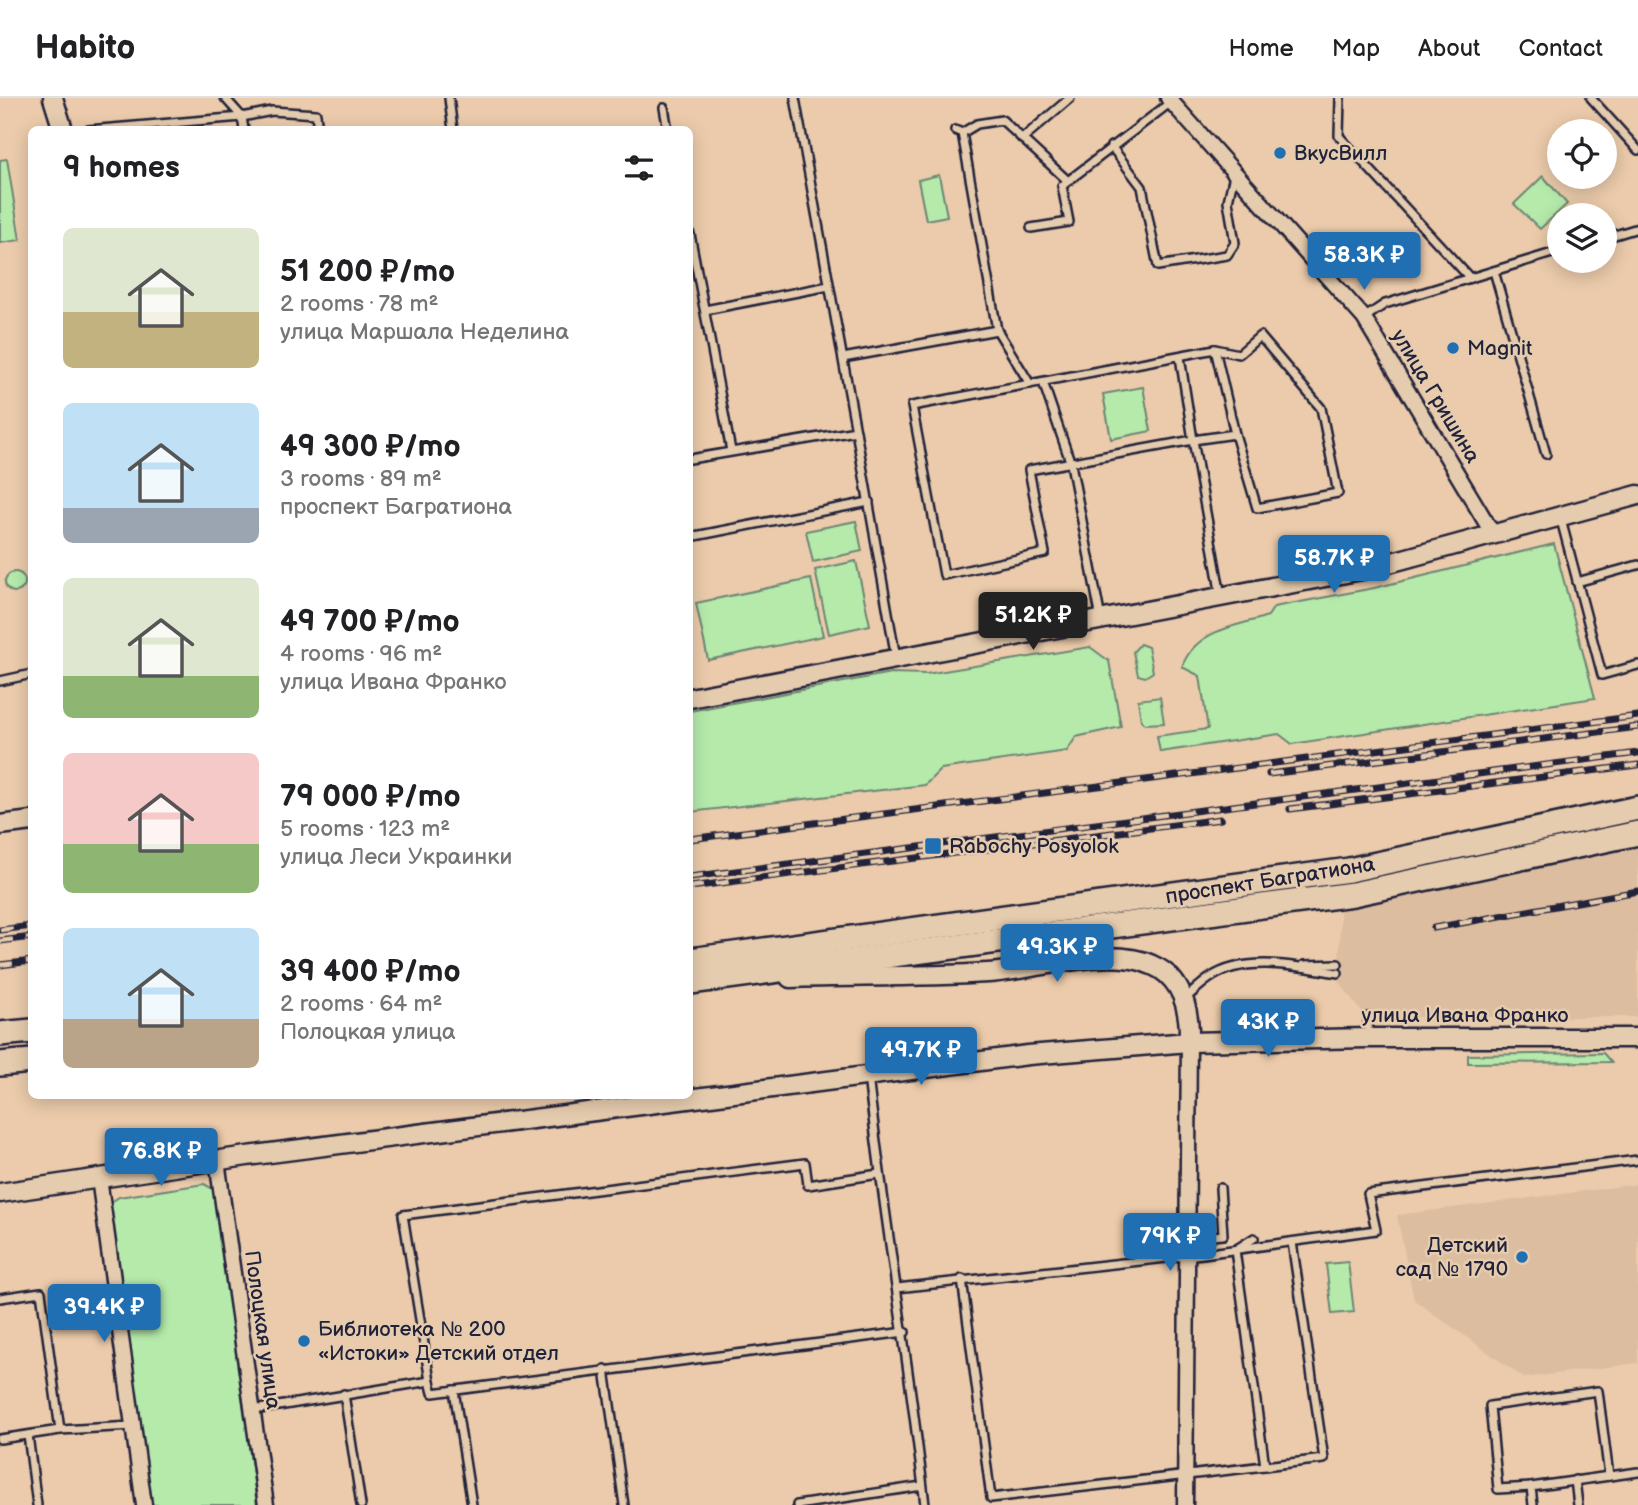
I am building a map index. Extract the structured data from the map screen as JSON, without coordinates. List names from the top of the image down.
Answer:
{
  "streets": {
    "main road": ["проспект Багратиона"],
    "street": ["улица Гришина", "улица Ивана Франко", "Полоцкая улица"]
  },
  "crossings": [
    ["улица Ивана Франко", "Полоцкая улица"]
  ],
  "places": {
    "other": [
      "ВкусВилл",
      "Magnit",
      "Детский сад № 1790",
      "Библиотека № 200 «Истоки» Детский отдел"
    ],
    "transit": ["Rabochy Posyolok"]
  },
  "page": {
    "header": "Habito",
    "nav": [
      "Home",
      "Map",
      "About",
      "Contact"
    ],
    "heading": "9 homes",
    "list": [
      {
        "name": "51 200 ₽/mo",
        "note": "2 rooms · 78 m² · улица Маршала Неделина"
      },
      {
        "name": "49 300 ₽/mo",
        "note": "3 rooms · 89 m² · проспект Багратиона"
      },
      {
        "name": "49 700 ₽/mo",
        "note": "4 rooms · 96 m² · улица Ивана Франко"
      },
      {
        "name": "79 000 ₽/mo",
        "note": "5 rooms · 123 m² · улица Леси Украинки"
      },
      {
        "name": "39 400 ₽/mo",
        "note": "2 rooms · 64 m² · Полоцкая улица"
      }
    ],
    "price": [
      "58.3K ₽",
      "58.7K ₽",
      "51.2K ₽",
      "49.3K ₽",
      "43K ₽",
      "49.7K ₽",
      "76.8K ₽",
      "79K ₽",
      "39.4K ₽"
    ]
  }
}
